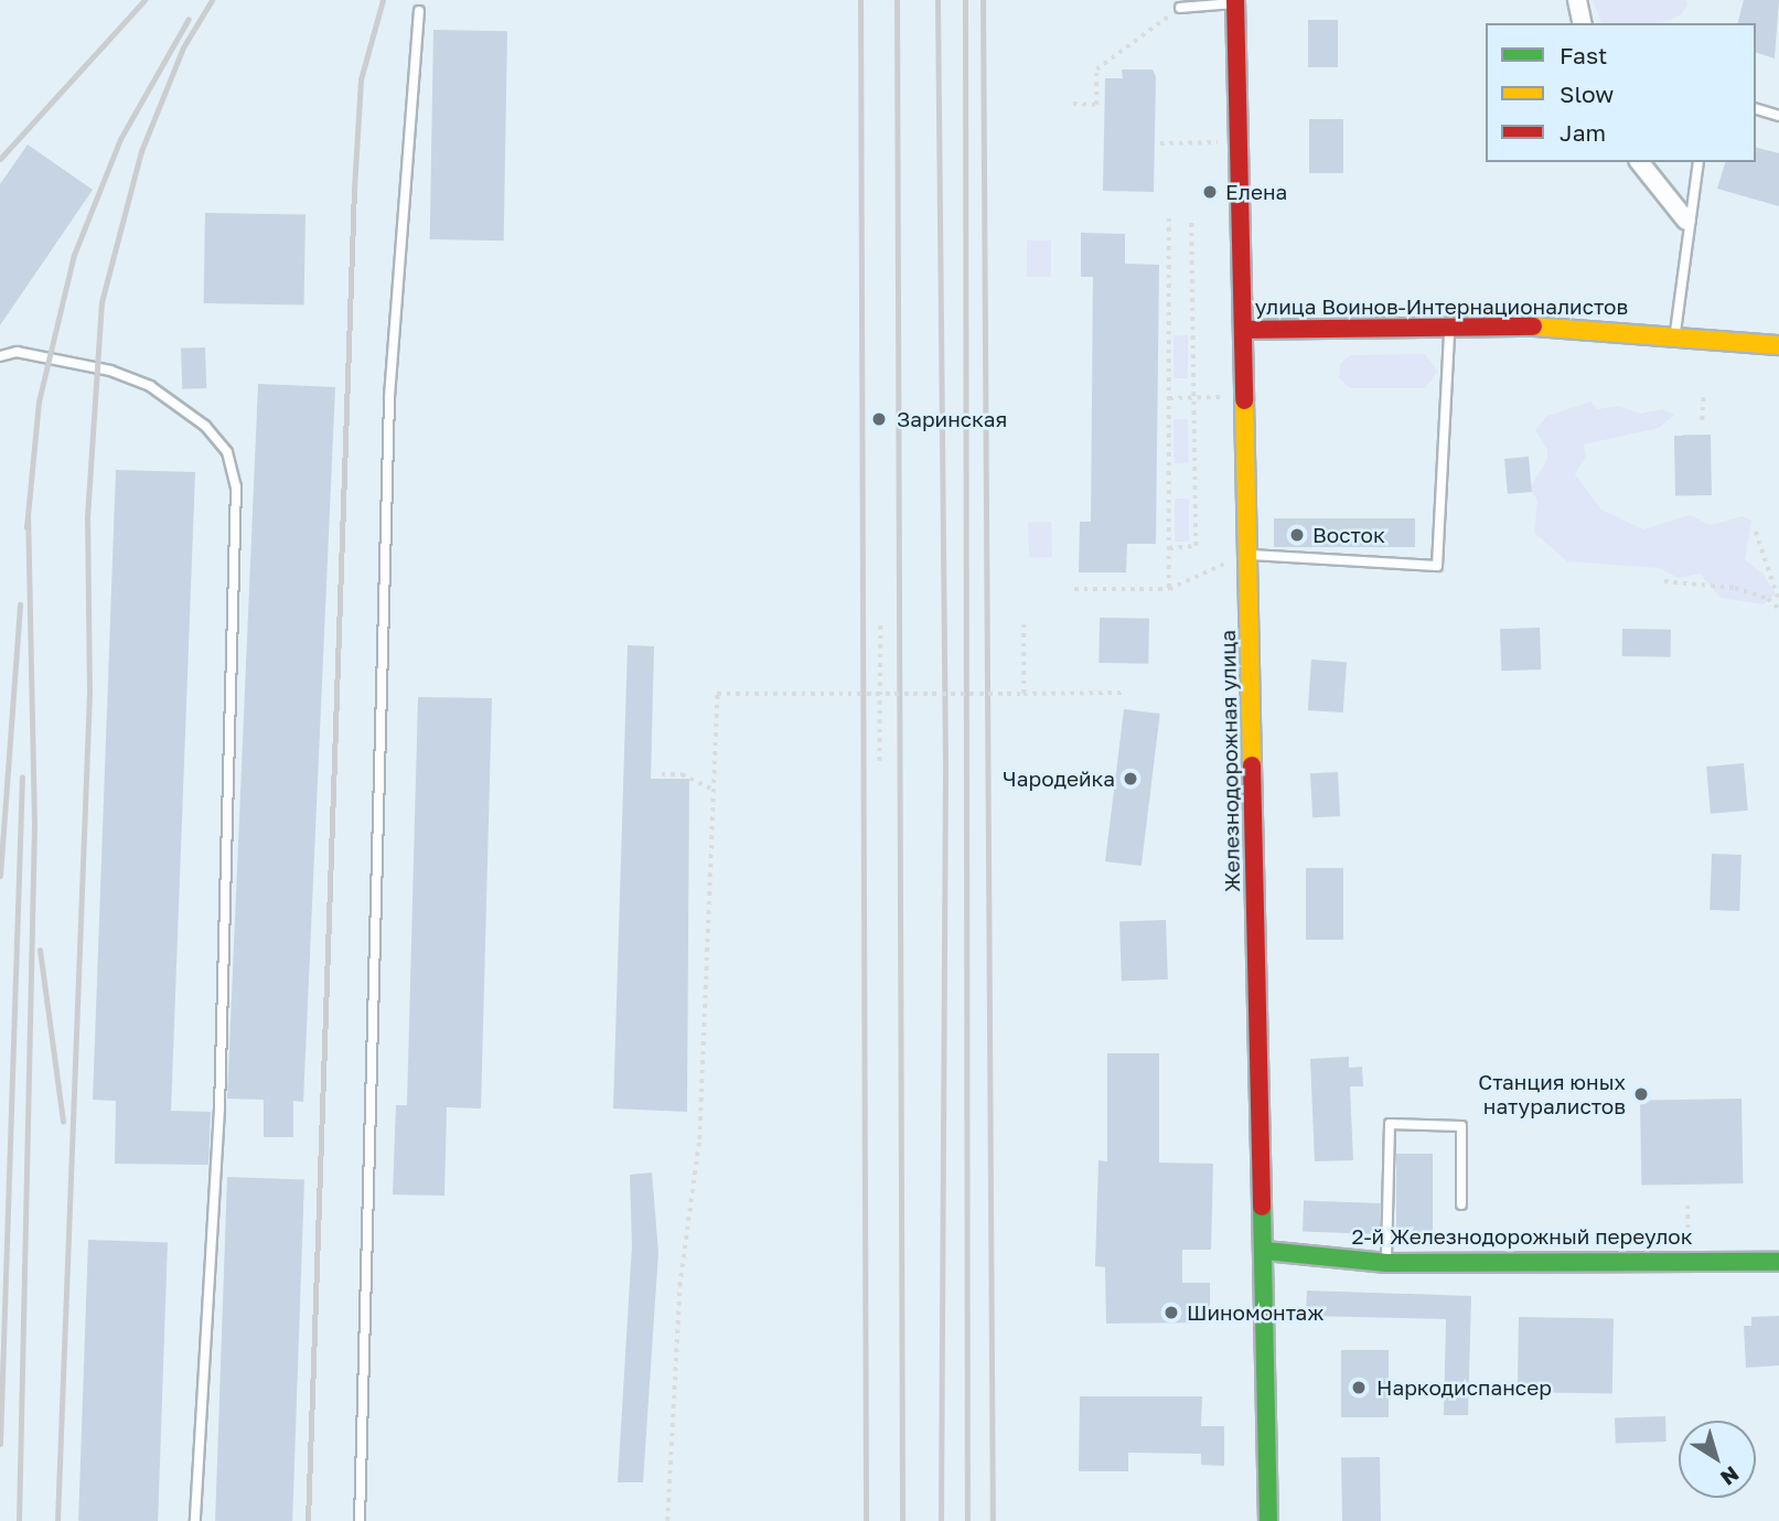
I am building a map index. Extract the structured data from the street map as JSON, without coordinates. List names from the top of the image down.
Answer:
{
  "streets": {
    "street": ["улица Воинов-Интернационалистов", "Железнодорожная улица", "2-й Железнодорожный переулок"]
  },
  "crossings": [
    ["улица Воинов-Интернационалистов", "Железнодорожная улица"],
    ["Железнодорожная улица", "2-й Железнодорожный переулок"]
  ],
  "places": [
    "Елена",
    "Заринская",
    "Восток",
    "Чародейка",
    "Станция юных натуралистов",
    "Шиномонтаж",
    "Наркодиспансер"
  ],
  "legend": ["Fast", "Slow", "Jam"],
  "north": "bottom right"
}
